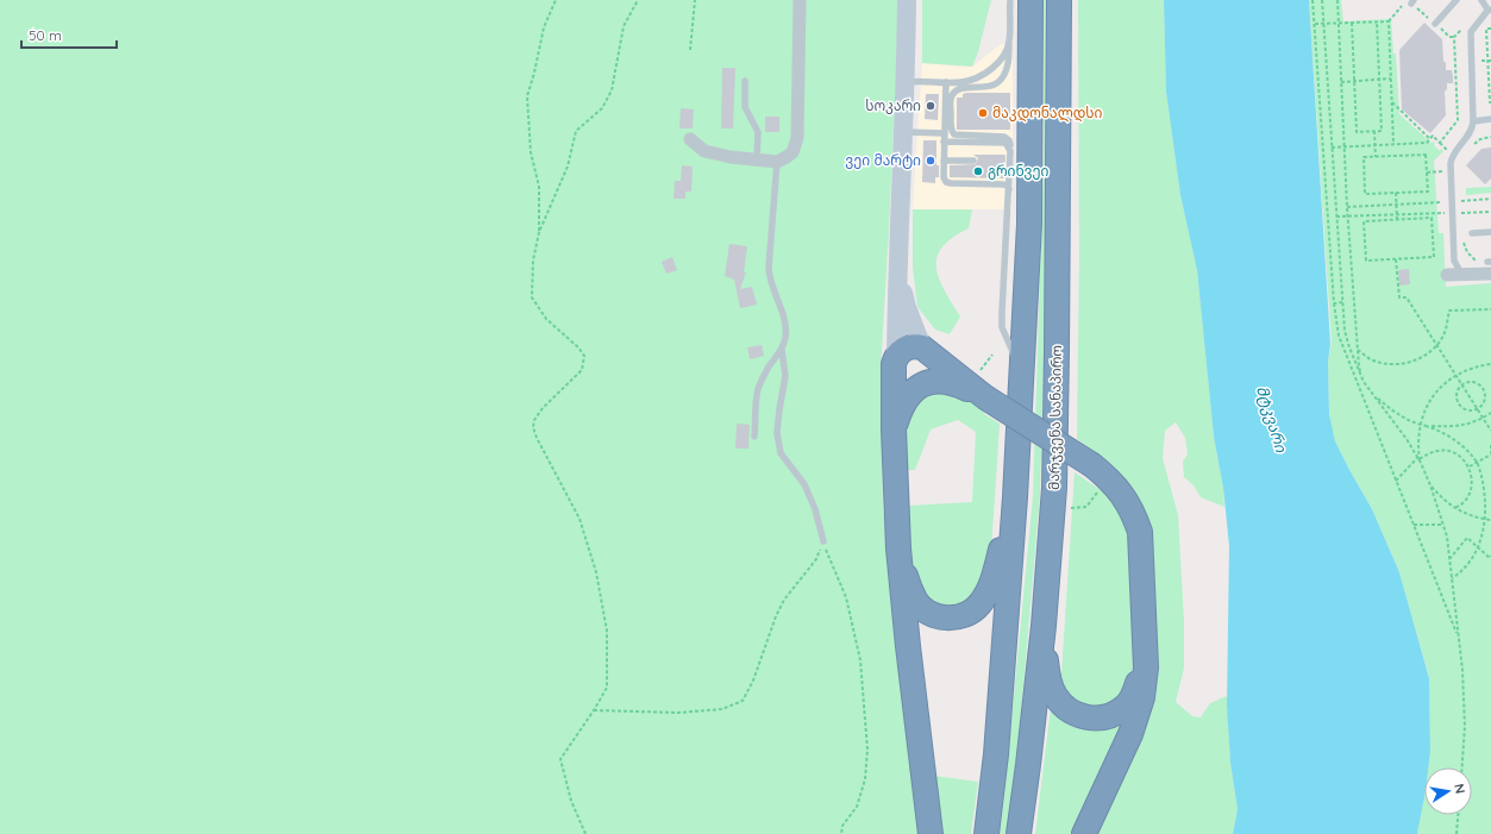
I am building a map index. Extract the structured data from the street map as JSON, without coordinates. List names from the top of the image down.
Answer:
{
  "streets": {
    "highway": ["მარჯვენა სანაპირო"]
  },
  "water": ["მტკვარი"],
  "places": [
    "სოკარი",
    "მაკდონალდსი",
    "ვეი მარტი",
    "გრინვეი"
  ],
  "scale_bar": "50 m",
  "north": "right"
}
